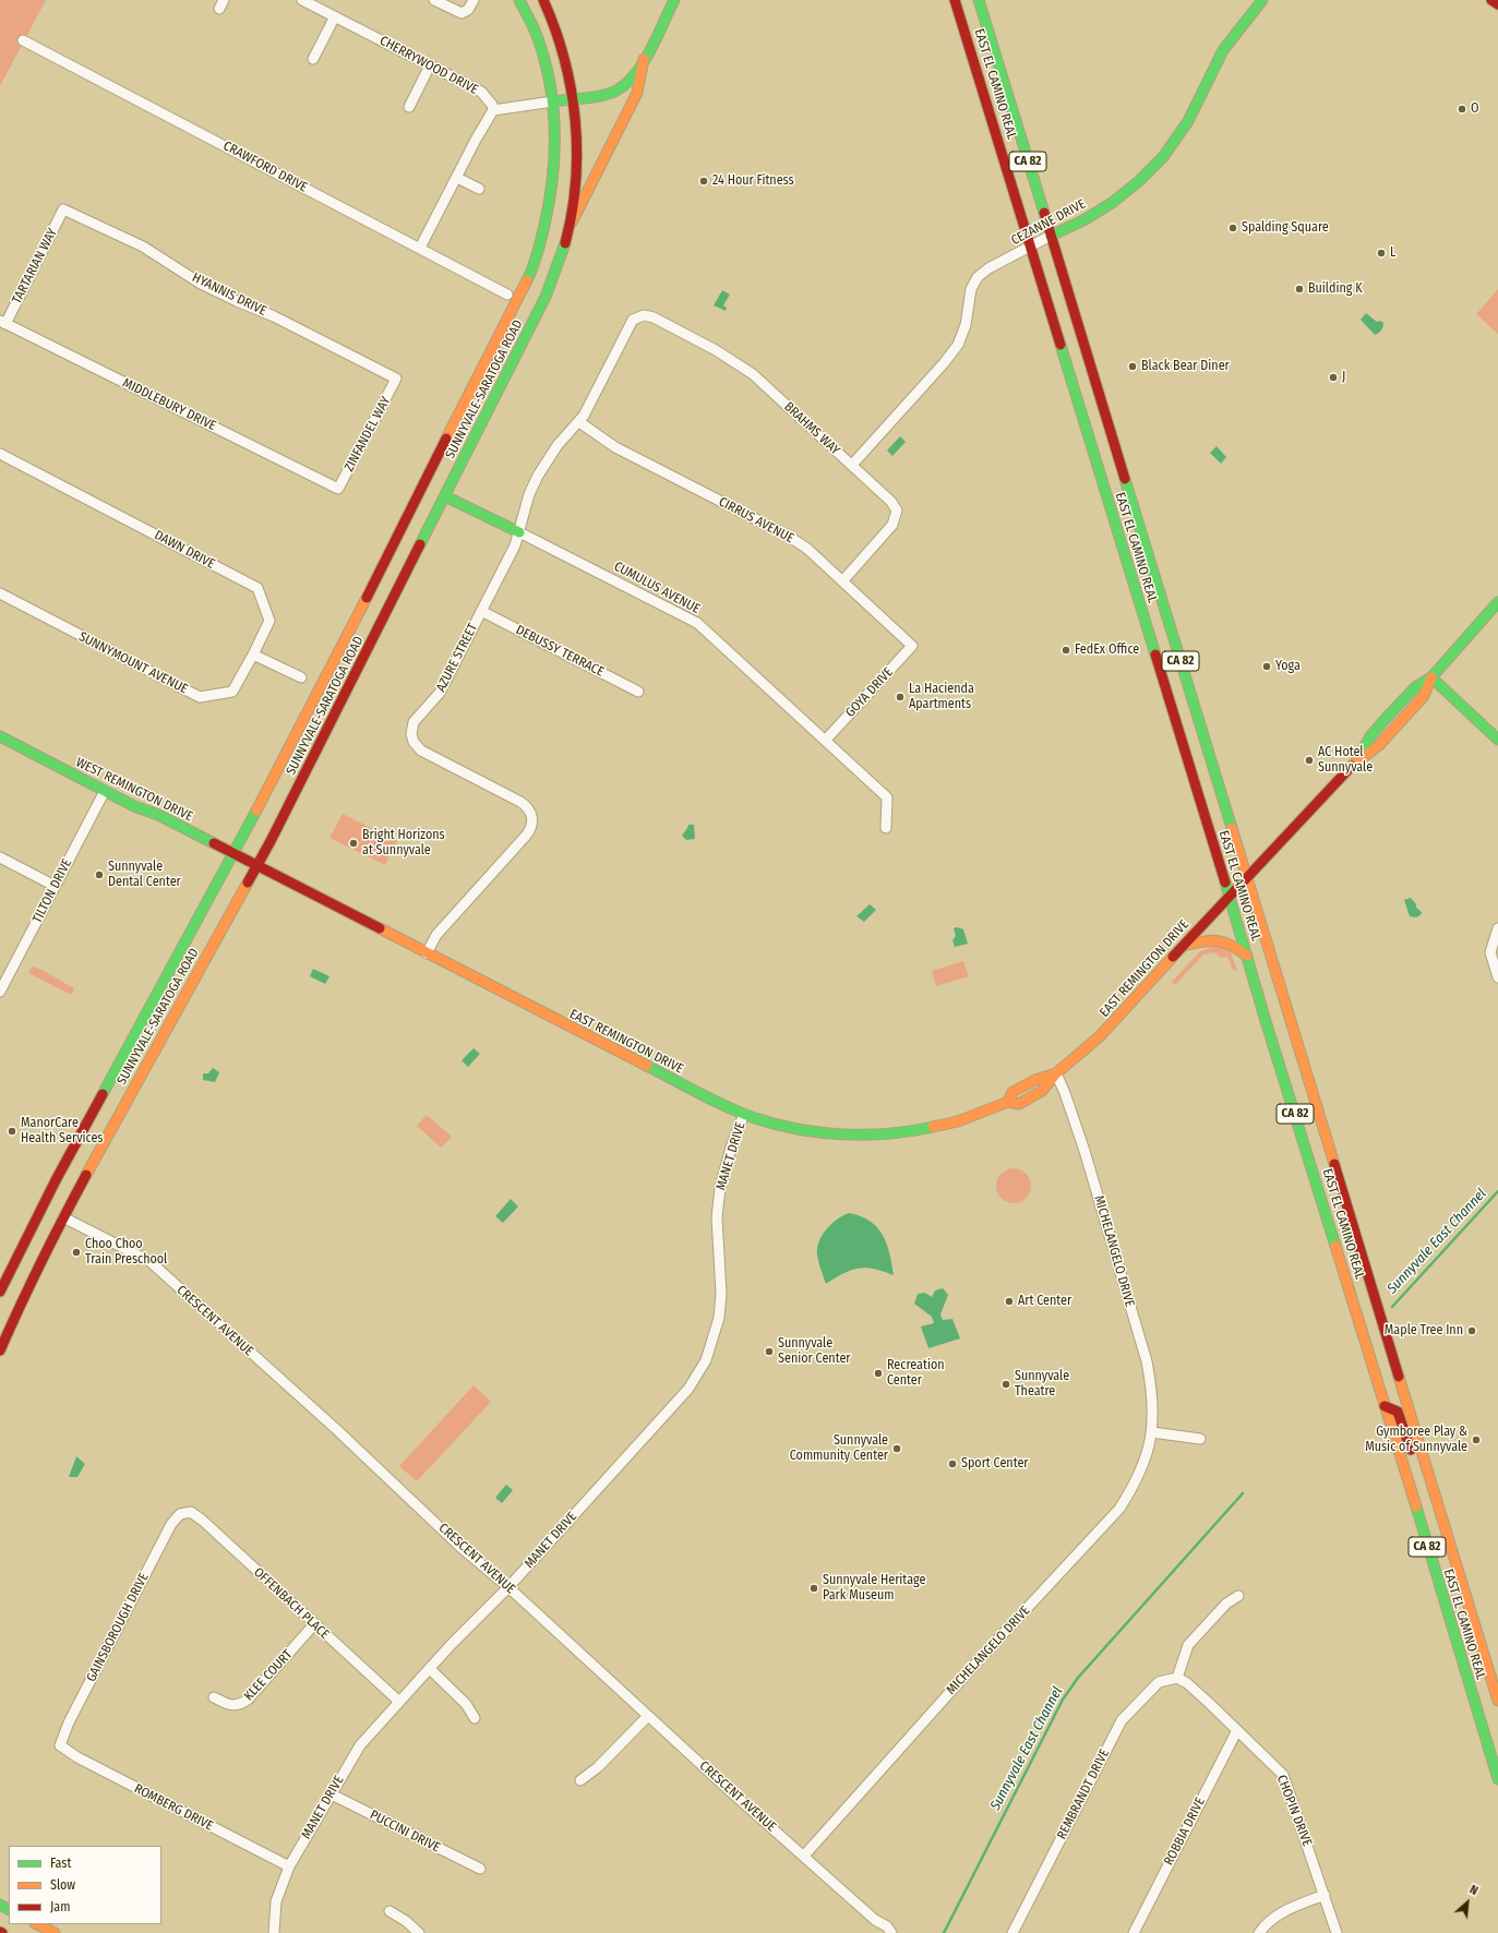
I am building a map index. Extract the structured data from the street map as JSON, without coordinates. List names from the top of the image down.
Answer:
{
  "streets": {
    "main road": [
      "EAST EL CAMINO REAL",
      "CA 82",
      "CEZANNE DRIVE",
      "SUNNYVALE-SARATOGA ROAD",
      "CUMULUS AVENUE",
      "WEST REMINGTON DRIVE",
      "EAST REMINGTON DRIVE"
    ],
    "street": [
      "CHERRYWOOD DRIVE",
      "CRAWFORD DRIVE",
      "TARTARIAN WAY",
      "HYANNIS DRIVE",
      "MIDDLEBURY DRIVE",
      "BRAHMS WAY",
      "ZINFANDEL WAY",
      "CIRRUS AVENUE",
      "DAWN DRIVE",
      "DEBUSSY TERRACE",
      "AZURE STREET",
      "SUNNYMOUNT AVENUE",
      "GOYA DRIVE",
      "TILTON DRIVE",
      "MANET DRIVE",
      "MICHELANGELO DRIVE",
      "CRESCENT AVENUE",
      "OFFENBACH PLACE",
      "GAINSBOROUGH DRIVE",
      "KLEE COURT",
      "REMBRANDT DRIVE",
      "ROMBERG DRIVE",
      "CHOPIN DRIVE",
      "PUCCINI DRIVE",
      "ROBBIA DRIVE"
    ]
  },
  "crossings": [
    ["EAST EL CAMINO REAL", "CEZANNE DRIVE"],
    ["EAST EL CAMINO REAL", "EAST REMINGTON DRIVE"],
    ["CEZANNE DRIVE", "BRAHMS WAY"],
    ["TARTARIAN WAY", "HYANNIS DRIVE"],
    ["TARTARIAN WAY", "MIDDLEBURY DRIVE"],
    ["HYANNIS DRIVE", "ZINFANDEL WAY"],
    ["SUNNYVALE-SARATOGA ROAD", "CUMULUS AVENUE"],
    ["SUNNYVALE-SARATOGA ROAD", "WEST REMINGTON DRIVE"],
    ["SUNNYVALE-SARATOGA ROAD", "EAST REMINGTON DRIVE"],
    ["SUNNYVALE-SARATOGA ROAD", "CRESCENT AVENUE"],
    ["MIDDLEBURY DRIVE", "ZINFANDEL WAY"],
    ["BRAHMS WAY", "CIRRUS AVENUE"],
    ["BRAHMS WAY", "AZURE STREET"],
    ["CIRRUS AVENUE", "AZURE STREET"],
    ["CIRRUS AVENUE", "GOYA DRIVE"],
    ["DAWN DRIVE", "SUNNYMOUNT AVENUE"],
    ["CUMULUS AVENUE", "AZURE STREET"],
    ["CUMULUS AVENUE", "GOYA DRIVE"],
    ["DEBUSSY TERRACE", "AZURE STREET"],
    ["AZURE STREET", "EAST REMINGTON DRIVE"],
    ["WEST REMINGTON DRIVE", "TILTON DRIVE"],
    ["WEST REMINGTON DRIVE", "EAST REMINGTON DRIVE"],
    ["EAST REMINGTON DRIVE", "MANET DRIVE"],
    ["EAST REMINGTON DRIVE", "MICHELANGELO DRIVE"],
    ["MANET DRIVE", "CRESCENT AVENUE"],
    ["MANET DRIVE", "OFFENBACH PLACE"],
    ["MANET DRIVE", "ROMBERG DRIVE"],
    ["MANET DRIVE", "PUCCINI DRIVE"],
    ["MICHELANGELO DRIVE", "CRESCENT AVENUE"],
    ["OFFENBACH PLACE", "GAINSBOROUGH DRIVE"],
    ["OFFENBACH PLACE", "KLEE COURT"],
    ["GAINSBOROUGH DRIVE", "ROMBERG DRIVE"],
    ["REMBRANDT DRIVE", "CHOPIN DRIVE"],
    ["CHOPIN DRIVE", "ROBBIA DRIVE"]
  ],
  "water": ["Sunnyvale East Channel"],
  "places": [
    "O",
    "24 Hour Fitness",
    "Spalding Square",
    "L",
    "Building K",
    "Black Bear Diner",
    "J",
    "FedEx Office",
    "Yoga",
    "La Hacienda Apartments",
    "AC Hotel Sunnyvale",
    "Bright Horizons at Sunnyvale",
    "Sunnyvale Dental Center",
    "ManorCare Health Services",
    "Choo Choo Train Preschool",
    "Art Center",
    "Maple Tree Inn",
    "Sunnyvale Senior Center",
    "Recreation Center",
    "Sunnyvale Theatre",
    "Gymboree Play & Music of Sunnyvale",
    "Sunnyvale Community Center",
    "Sport Center",
    "Sunnyvale Heritage Park Museum"
  ],
  "legend": ["Fast", "Slow", "Jam"],
  "north": "top right"
}
